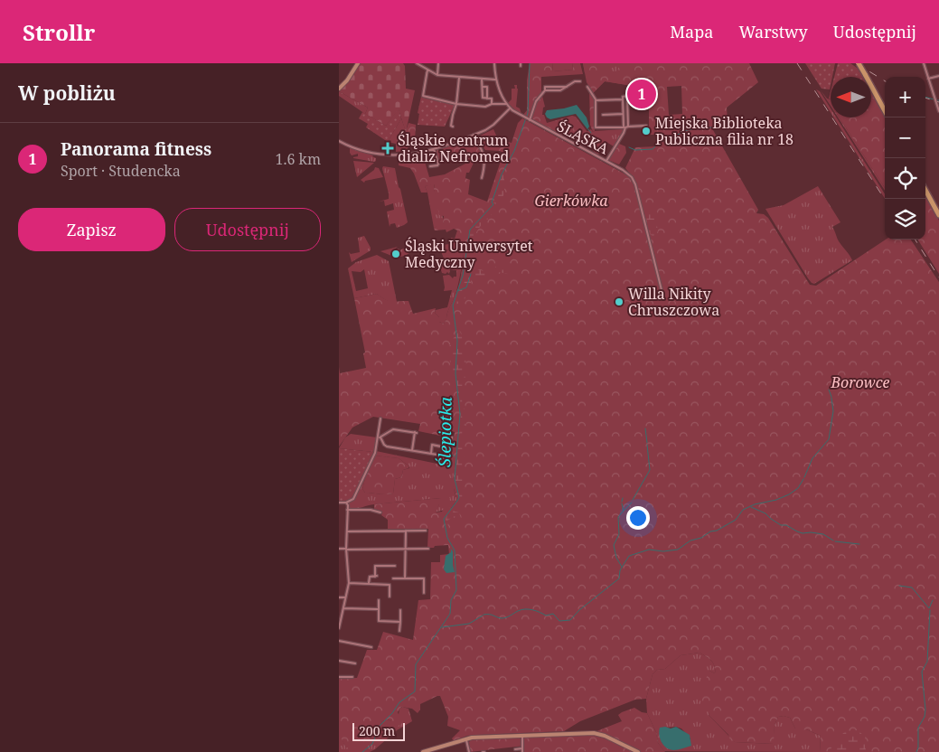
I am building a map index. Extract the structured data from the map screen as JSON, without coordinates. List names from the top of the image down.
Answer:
{
  "streets": {
    "street": ["ŚLĄSKA"]
  },
  "water": ["Ślepiotka"],
  "parks": ["Gierkówka", "Borowce"],
  "places": {
    "other": ["Miejska Biblioteka Publiczna filia nr 18", "Śląski Uniwersytet Medyczny", "Willa Nikity Chruszczowa"],
    "health": ["Śląskie centrum dializ Nefromed"]
  },
  "scale_bar": "200 m",
  "north": "left",
  "page": {
    "header": "Strollr",
    "nav": ["Mapa", "Warstwy", "Udostępnij"],
    "heading": "W pobliżu",
    "map_buttons": ["+", "−"],
    "pins": "1",
    "list": [
      {
        "mark": "1",
        "name": "Panorama fitness",
        "note": "Sport · Studencka",
        "value": "1.6 km"
      }
    ],
    "buttons": ["Zapisz", "Udostępnij"],
    "scale": "200 m"
  }
}
